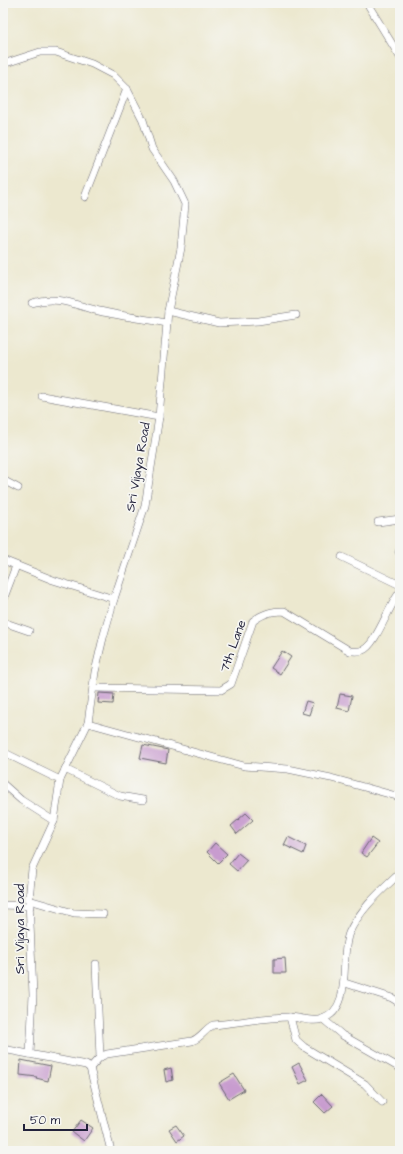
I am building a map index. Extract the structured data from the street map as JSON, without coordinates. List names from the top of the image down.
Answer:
{
  "streets": {
    "street": ["Sri Vijaya Road", "7th Lane"]
  },
  "crossings": [
    ["Sri Vijaya Road", "7th Lane"]
  ],
  "scale_bar": "50 m"
}
